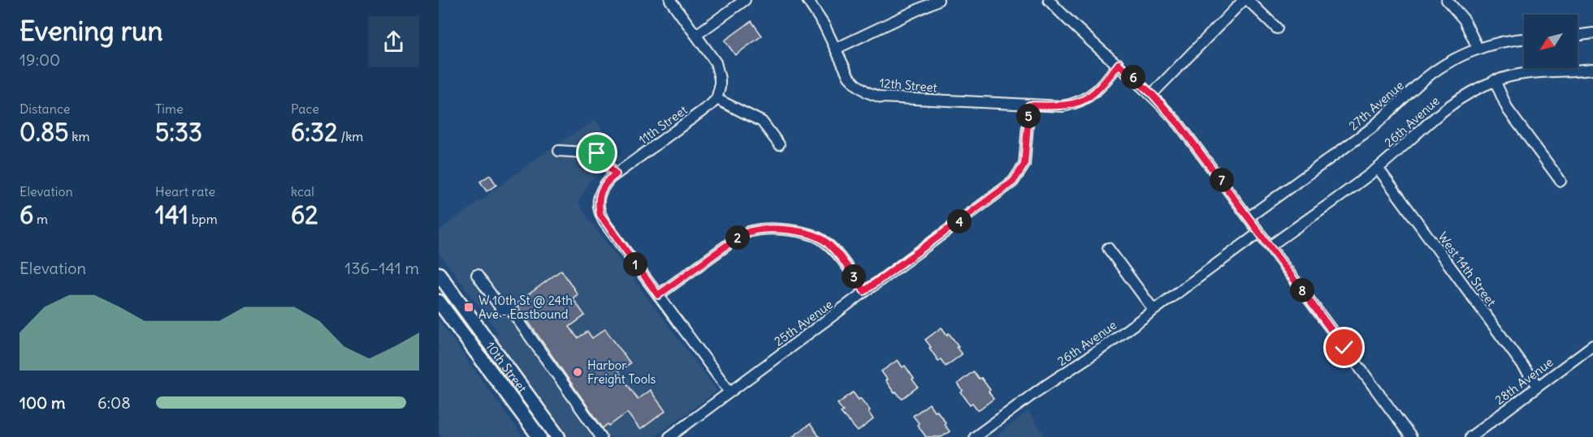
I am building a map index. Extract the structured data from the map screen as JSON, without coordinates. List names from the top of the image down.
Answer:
{
  "streets": {
    "main road": ["10th Street"],
    "street": [
      "12th Street",
      "27th Avenue",
      "26th Avenue",
      "11th Street",
      "West 14th Street",
      "25th Avenue",
      "28th Avenue"
    ]
  },
  "crossings": [
    ["12th Street", "25th Avenue"],
    ["26th Avenue", "West 14th Street"],
    ["11th Street", "25th Avenue"],
    ["West 14th Street", "28th Avenue"]
  ],
  "places": {
    "transit": ["W 10th St @ 24th Ave - Eastbound"],
    "other": ["Harbor Freight Tools"]
  },
  "north": "bottom left",
  "page": {
    "heading": ["Evening run", "19:00"],
    "pins": [
      "6",
      "5",
      "7",
      "4",
      "2",
      "1",
      "3",
      "8"
    ],
    "stats": [
      ["Distance", "0.85 km"],
      ["Time", "5:33"],
      ["Pace", "6:32 /km"],
      ["Elevation", "6 m"],
      ["Heart rate", "141 bpm"],
      ["kcal", "62"]
    ],
    "chart": ["Elevation", "136–141 m"],
    "list": [
      {
        "name": "100 m",
        "note": "6:08"
      }
    ]
  }
}
